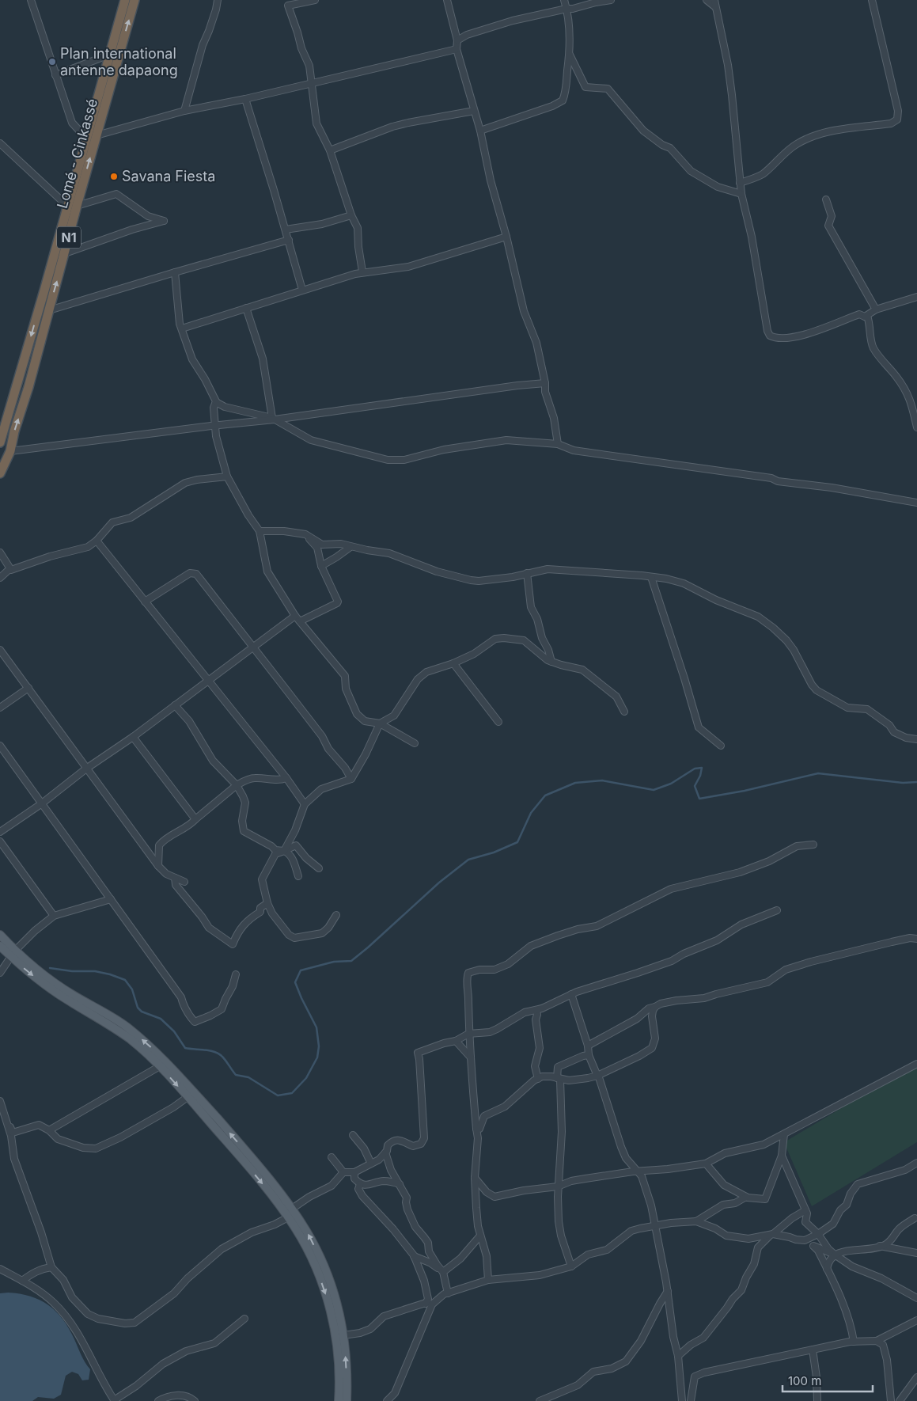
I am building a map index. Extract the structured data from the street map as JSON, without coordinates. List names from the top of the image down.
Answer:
{
  "streets": {
    "highway": ["Lomé - Cinkassé", "N1"]
  },
  "places": ["Plan international antenne dapaong", "Savana Fiesta"],
  "scale_bar": "100 m"
}
